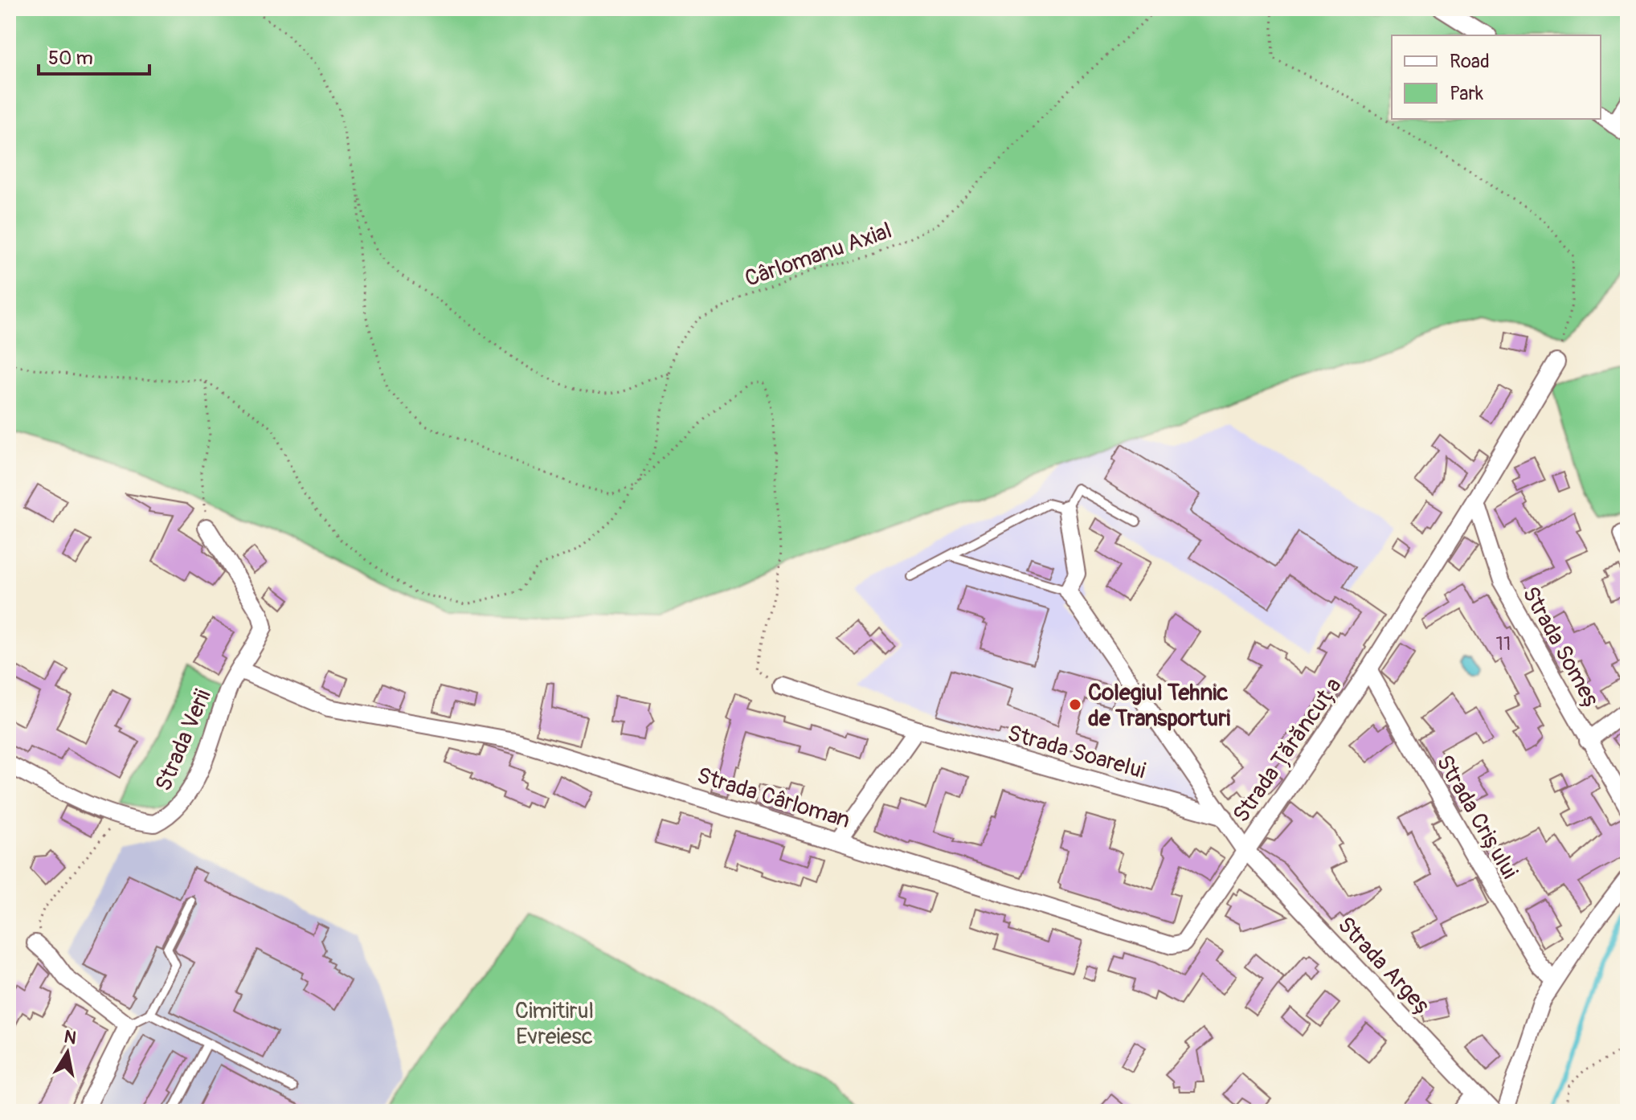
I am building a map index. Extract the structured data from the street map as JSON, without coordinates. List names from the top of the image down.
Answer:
{
  "streets": {
    "street": [
      "Strada Someș",
      "Strada Verii",
      "Strada Țărăncuța",
      "Strada Soarelui",
      "Strada Cârloman",
      "Strada Crișului",
      "Strada Argeș"
    ],
    "path": ["Cârlomanu Axial"]
  },
  "crossings": [
    ["Strada Someș", "Strada Țărăncuța"],
    ["Strada Verii", "Strada Cârloman"],
    ["Strada Țărăncuța", "Strada Soarelui"],
    ["Strada Țărăncuța", "Strada Cârloman"],
    ["Strada Țărăncuța", "Strada Crișului"],
    ["Strada Țărăncuța", "Strada Argeș"],
    ["Strada Cârloman", "Strada Argeș"]
  ],
  "parks": ["Cimitirul Evreiesc"],
  "places": ["Colegiul Tehnic de Transporturi"],
  "house_numbers": ["11"],
  "legend": ["Road", "Park"],
  "scale_bar": "50 m",
  "north": "top"
}
